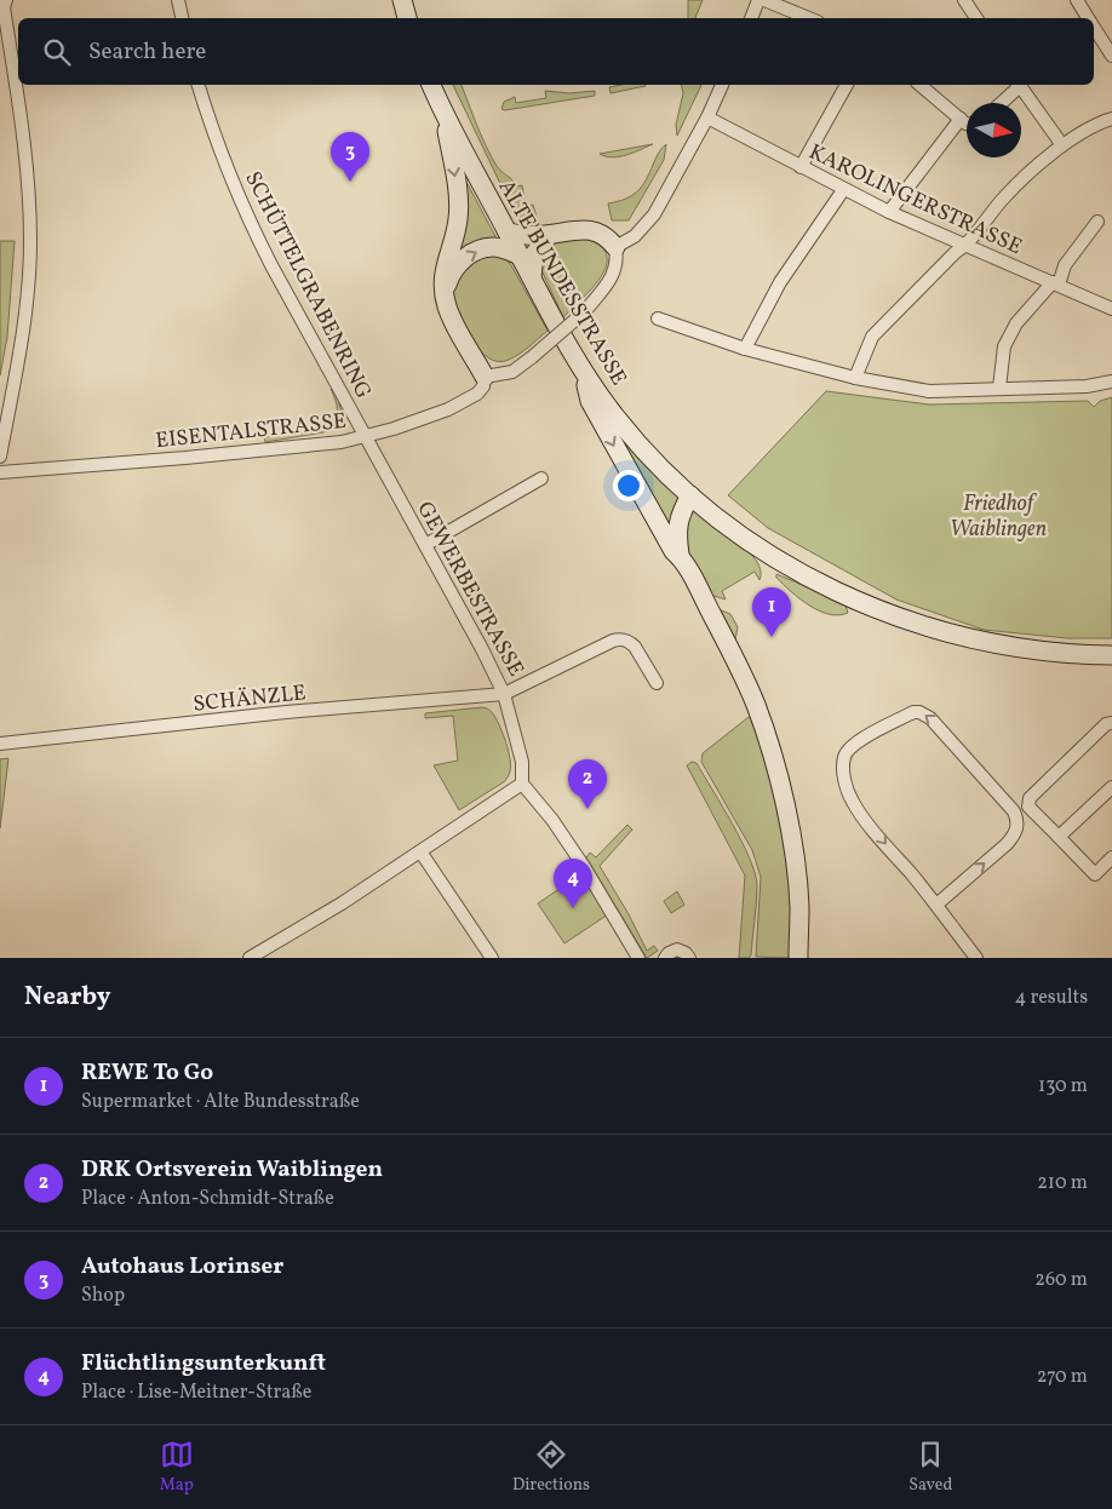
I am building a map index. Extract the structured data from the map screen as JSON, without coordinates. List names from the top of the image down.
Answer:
{
  "streets": {
    "main road": ["ALTE BUNDESSTRASSE"],
    "street": [
      "KAROLINGERSTRASSE",
      "SCHÜTTELGRABENRING",
      "EISENTALSTRASSE",
      "GEWERBESTRASSE",
      "SCHÄNZLE"
    ]
  },
  "crossings": [
    ["SCHÜTTELGRABENRING", "EISENTALSTRASSE"],
    ["SCHÜTTELGRABENRING", "GEWERBESTRASSE"],
    ["EISENTALSTRASSE", "GEWERBESTRASSE"],
    ["GEWERBESTRASSE", "SCHÄNZLE"]
  ],
  "parks": ["Friedhof Waiblingen"],
  "north": "right",
  "page": {
    "search": "Search here",
    "pins": [
      "3",
      "1",
      "2",
      "4"
    ],
    "heading": ["Nearby", "4 results"],
    "list": [
      {
        "mark": "1",
        "name": "REWE To Go",
        "note": "Supermarket · Alte Bundesstraße",
        "value": "130 m"
      },
      {
        "mark": "2",
        "name": "DRK Ortsverein Waiblingen",
        "note": "Place · Anton-Schmidt-Straße",
        "value": "210 m"
      },
      {
        "mark": "3",
        "name": "Autohaus Lorinser",
        "note": "Shop",
        "value": "260 m"
      },
      {
        "mark": "4",
        "name": "Flüchtlingsunterkunft",
        "note": "Place · Lise-Meitner-Straße",
        "value": "270 m"
      }
    ],
    "nav": ["Map", "Directions", "Saved"]
  }
}
